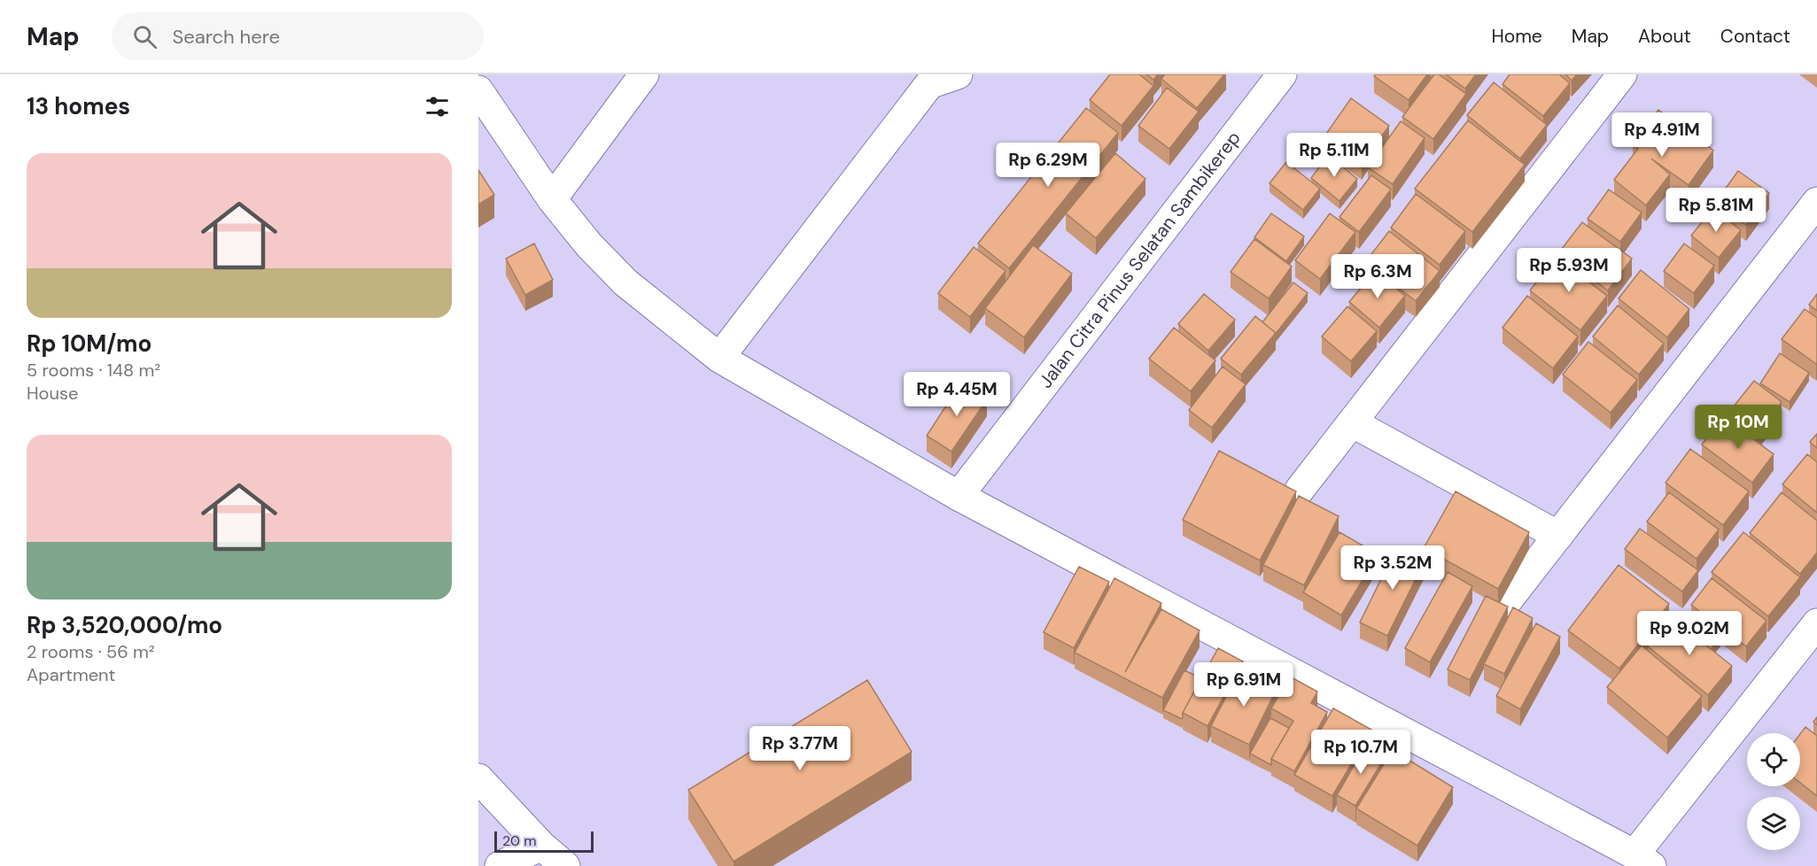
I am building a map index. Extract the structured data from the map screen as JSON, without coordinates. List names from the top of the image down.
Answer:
{
  "streets": {
    "street": ["Jalan Citra Pinus Selatan Sambikerep"]
  },
  "scale_bar": "20 m",
  "page": {
    "header": "Map",
    "search": "Search here",
    "nav": [
      "Home",
      "Map",
      "About",
      "Contact"
    ],
    "heading": "13 homes",
    "price": [
      "Rp 4.91M",
      "Rp 5.11M",
      "Rp 6.29M",
      "Rp 5.81M",
      "Rp 5.93M",
      "Rp 6.3M",
      "Rp 4.45M",
      "Rp 10M",
      "Rp 3.52M",
      "Rp 9.02M",
      "Rp 6.91M",
      "Rp 3.77M",
      "Rp 10.7M"
    ],
    "list": [
      {
        "name": "Rp 10M/mo",
        "note": "5 rooms · 148 m² · House"
      },
      {
        "name": "Rp 3,520,000/mo",
        "note": "2 rooms · 56 m² · Apartment"
      }
    ],
    "scale": "20 m"
  }
}
